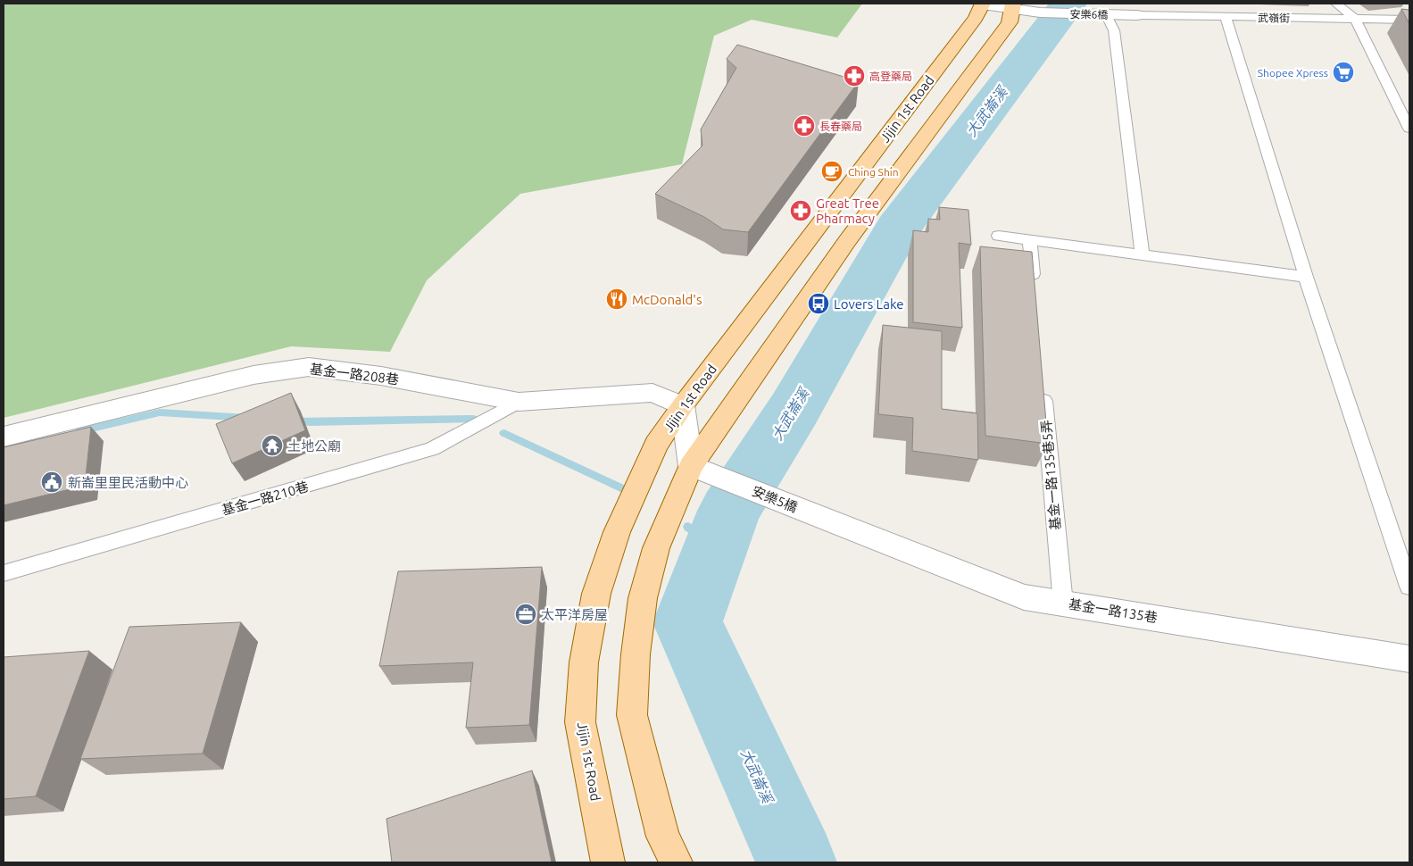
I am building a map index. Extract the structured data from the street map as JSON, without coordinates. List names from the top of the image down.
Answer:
{
  "streets": {
    "main road": ["Jijin 1st Road"],
    "street": [
      "安樂6橋",
      "基金一路208巷",
      "安樂5橋",
      "基金一路135巷"
    ],
    "lane": ["武嶺街", "基金一路135巷5弄", "基金一路210巷"]
  },
  "crossings": [
    ["安樂6橋", "武嶺街"],
    ["Jijin 1st Road", "基金一路208巷"],
    ["基金一路208巷", "基金一路210巷"],
    ["基金一路135巷5弄", "基金一路135巷"],
    ["安樂5橋", "基金一路135巷"]
  ],
  "water": ["大武崙溪"],
  "places": {
    "supermarket": ["Shopee Xpress"],
    "pharmacy": ["高登藥局", "長春藥局", "Great Tree Pharmacy"],
    "cafe": ["Ching Shin"],
    "restaurant": ["McDonald's"],
    "bus stop": ["Lovers Lake"],
    "temple": ["土地公廟"],
    "public building": ["新崙里里民活動中心"],
    "office": ["太平洋房屋"]
  }
}
